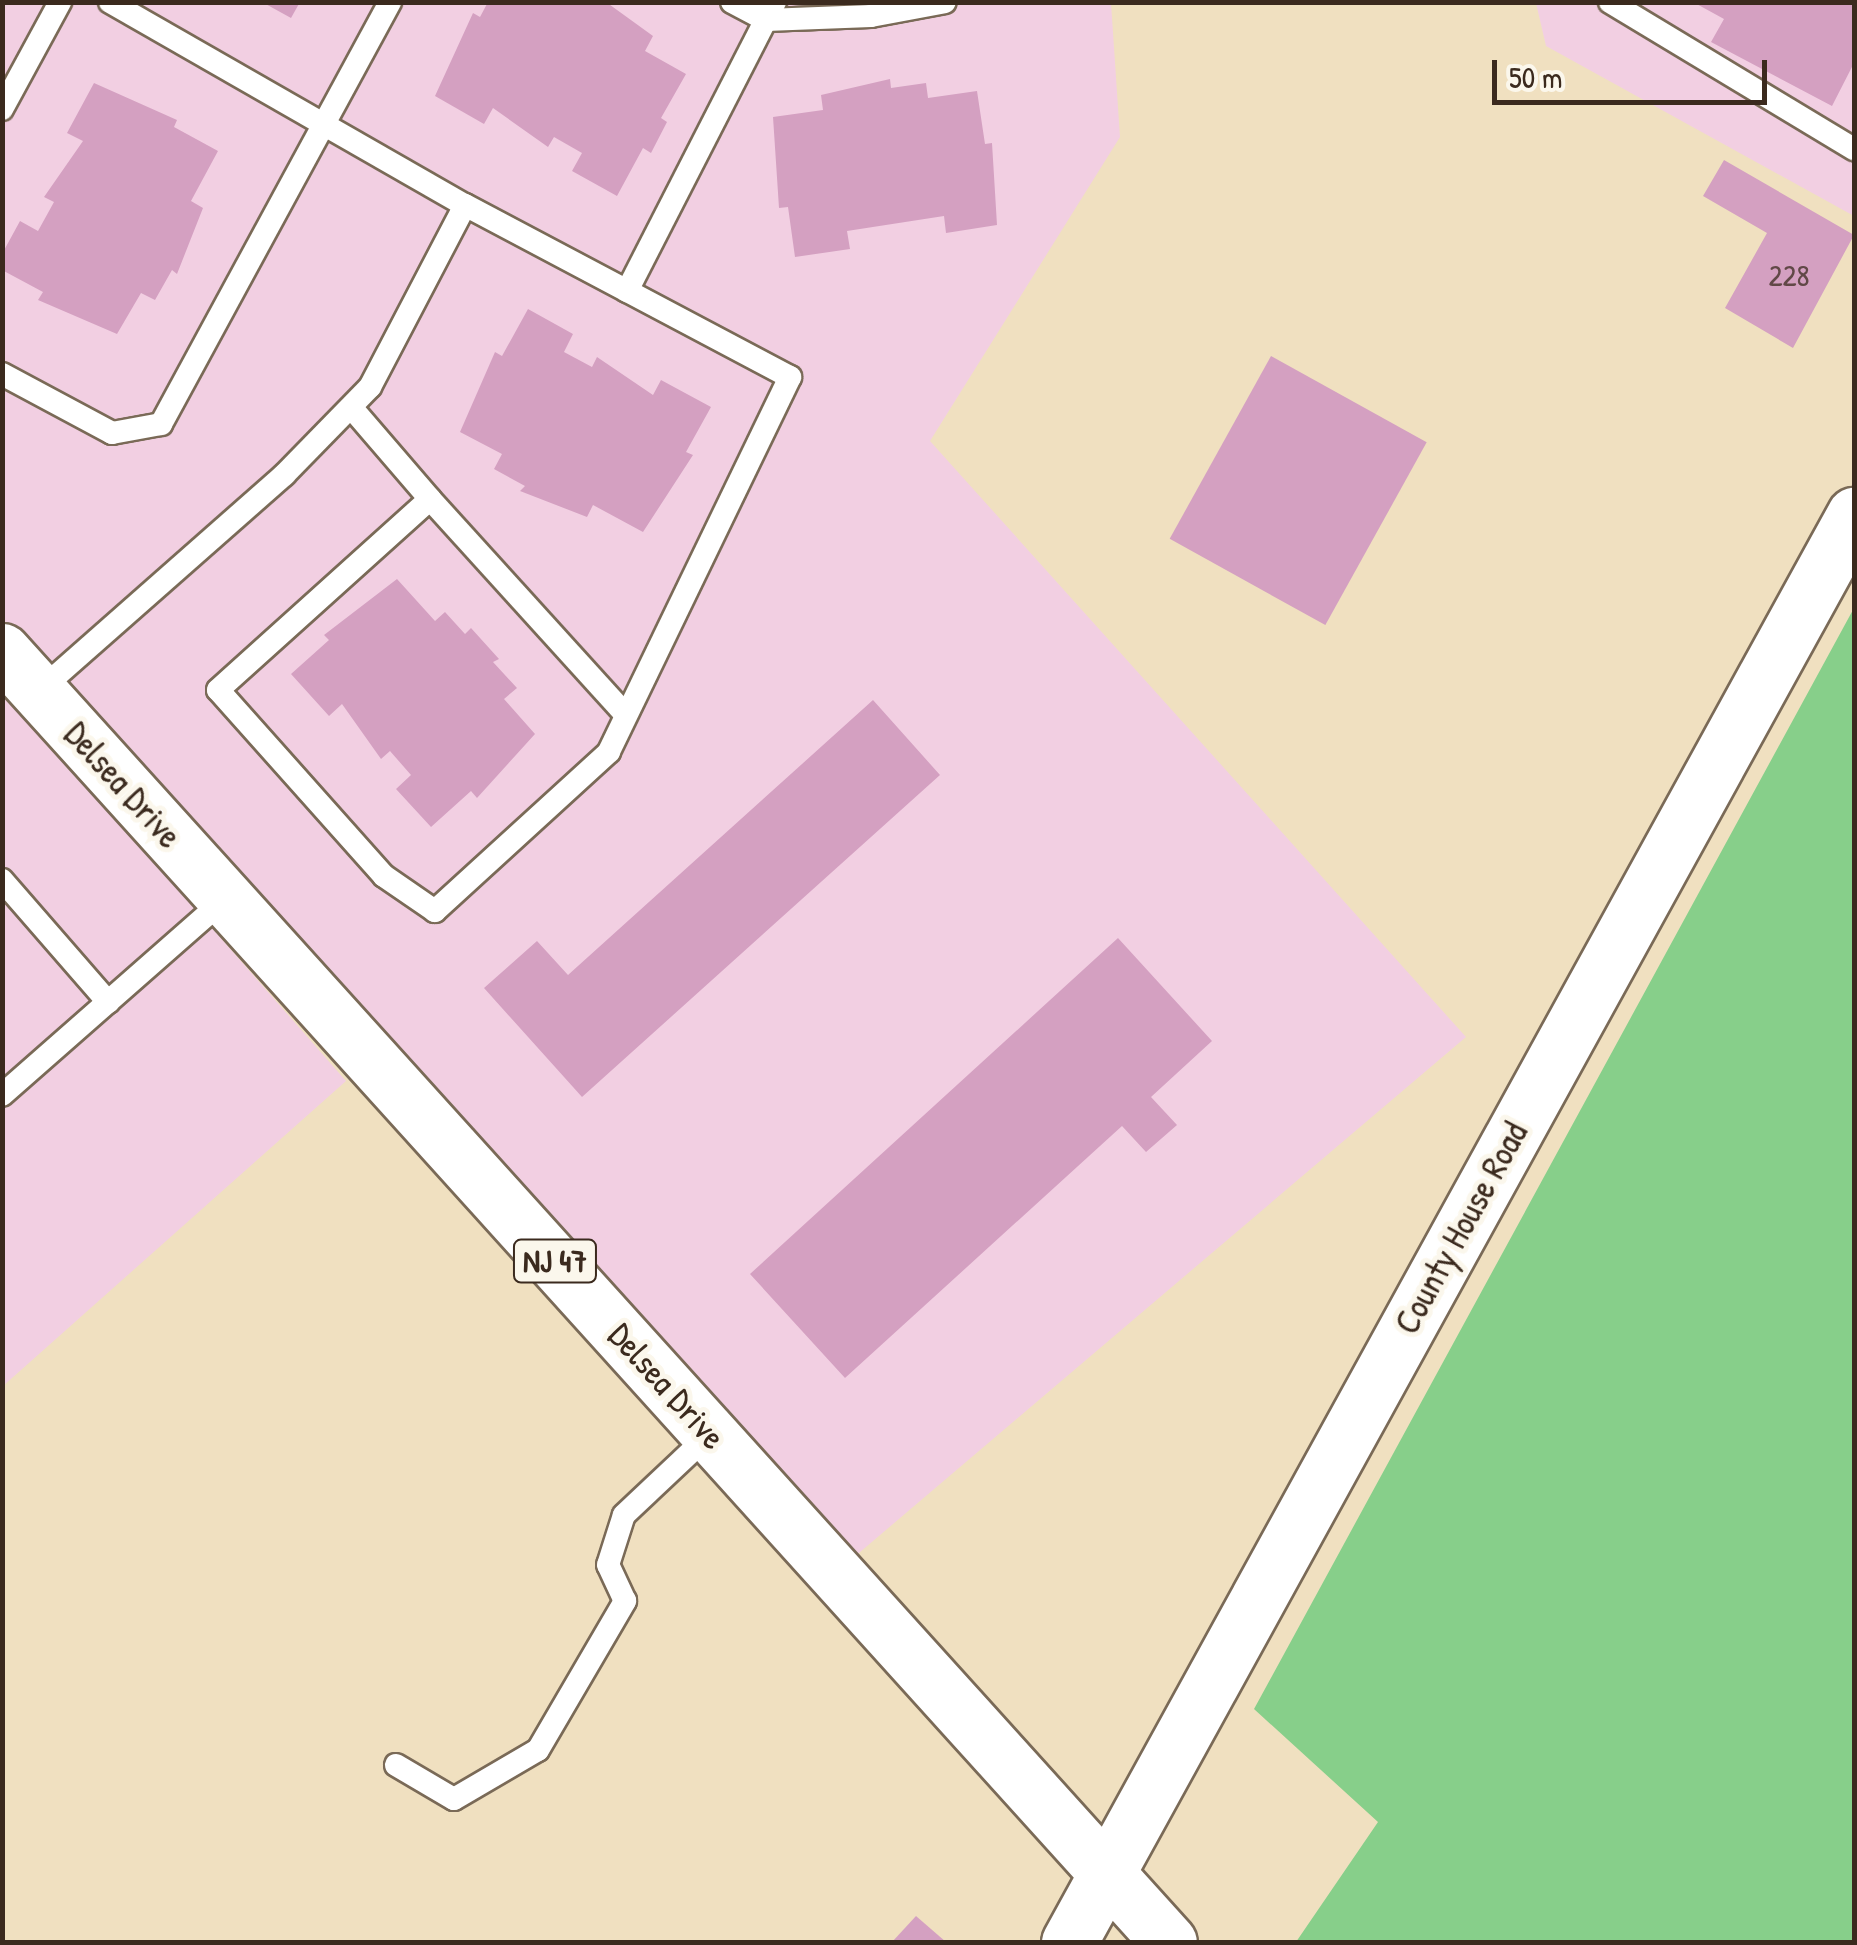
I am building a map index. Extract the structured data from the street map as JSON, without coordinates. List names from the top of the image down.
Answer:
{
  "streets": {
    "main road": ["Delsea Drive", "County House Road", "NJ 47"]
  },
  "crossings": [
    ["Delsea Drive", "County House Road"]
  ],
  "house_numbers": ["228"],
  "scale_bar": "50 m"
}
